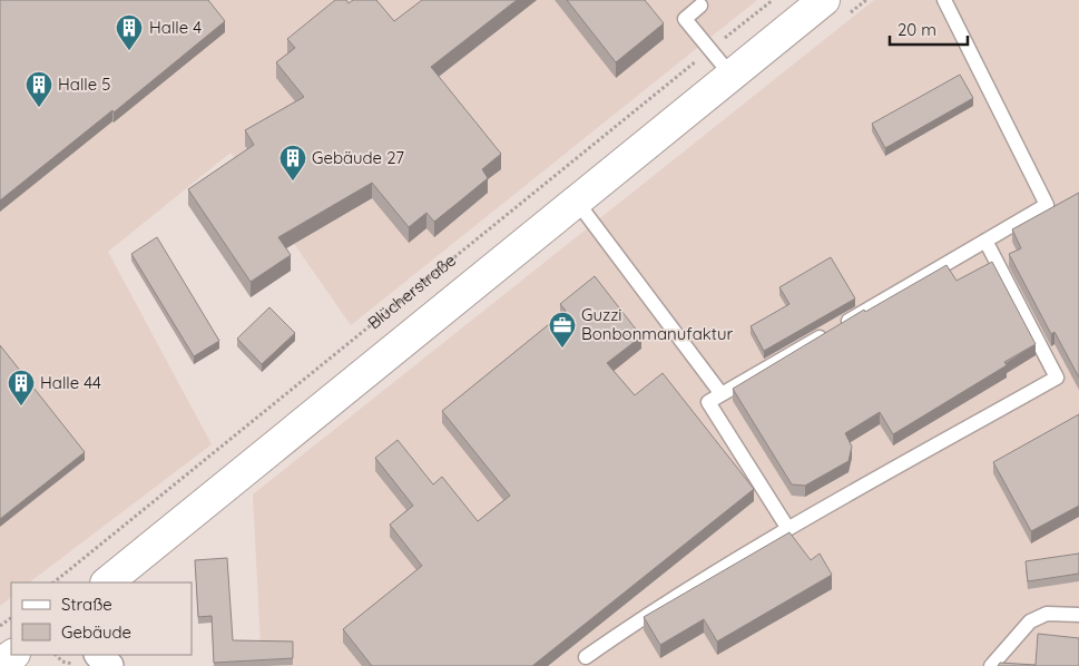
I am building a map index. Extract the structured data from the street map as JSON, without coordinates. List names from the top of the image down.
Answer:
{
  "streets": {
    "main road": ["Blücherstraße"]
  },
  "places": {
    "building": [
      "Halle 4",
      "Halle 5",
      "Gebäude 27",
      "Halle 44"
    ],
    "office": ["Guzzi Bonbonmanufaktur"]
  },
  "legend": ["Straße", "Gebäude"],
  "scale_bar": "20 m"
}
